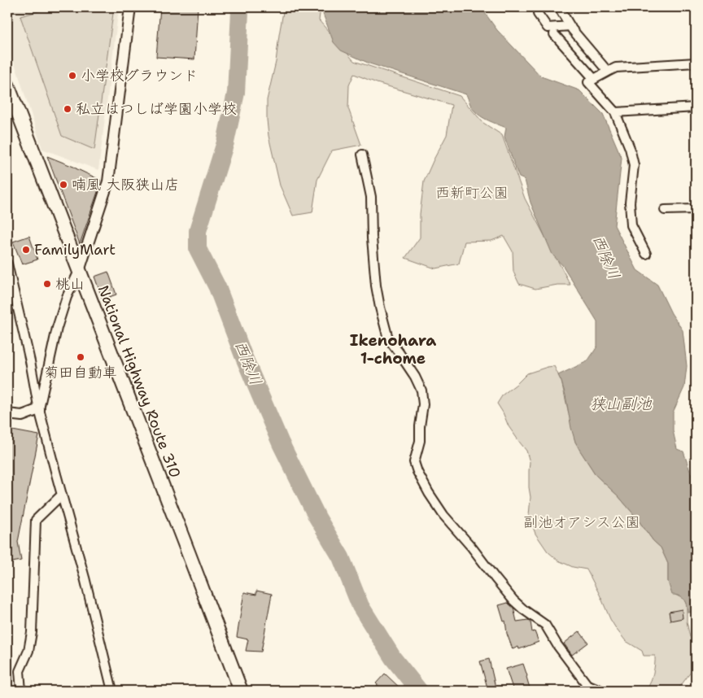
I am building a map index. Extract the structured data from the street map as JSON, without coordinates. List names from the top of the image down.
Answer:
{
  "streets": {
    "highway": ["National Highway Route 310"]
  },
  "districts": ["Ikenohara 1-chome"],
  "water": ["西除川", "狭山副池"],
  "parks": ["西新町公園", "副池オアシス公園"],
  "places": [
    "小学校グラウンド",
    "私立はつしば学園小学校",
    "喃風 大阪狭山店",
    "FamilyMart",
    "桃山",
    "菊田自動車"
  ]
}
